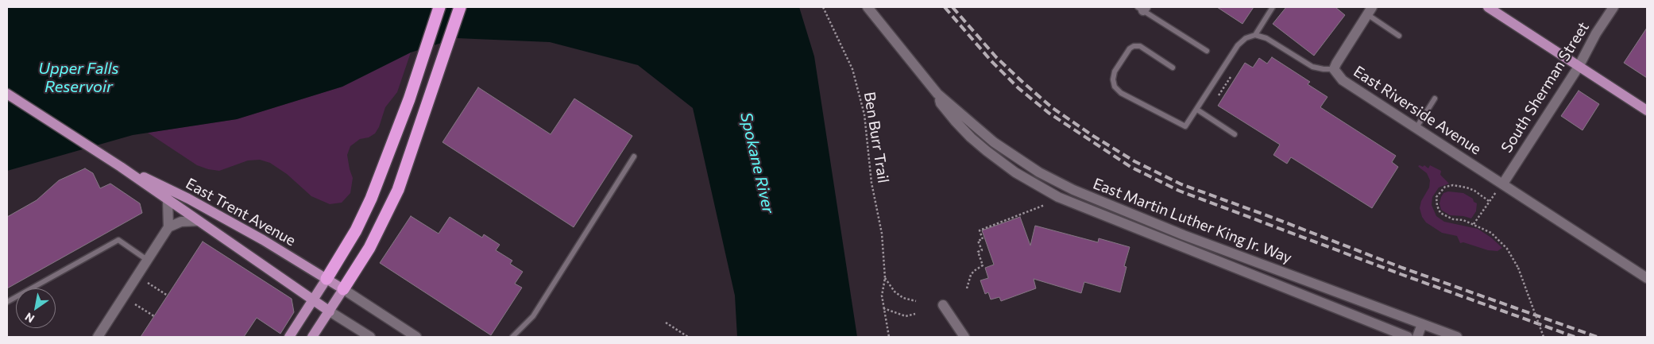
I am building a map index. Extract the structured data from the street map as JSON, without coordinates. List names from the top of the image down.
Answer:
{
  "streets": {
    "main road": ["East Trent Avenue"],
    "street": ["South Sherman Street", "East Riverside Avenue", "East Martin Luther King Jr. Way"],
    "path": ["Ben Burr Trail"]
  },
  "crossings": [
    ["South Sherman Street", "East Riverside Avenue"]
  ],
  "water": ["Upper Falls Reservoir", "Spokane River"],
  "north": "bottom left"
}
